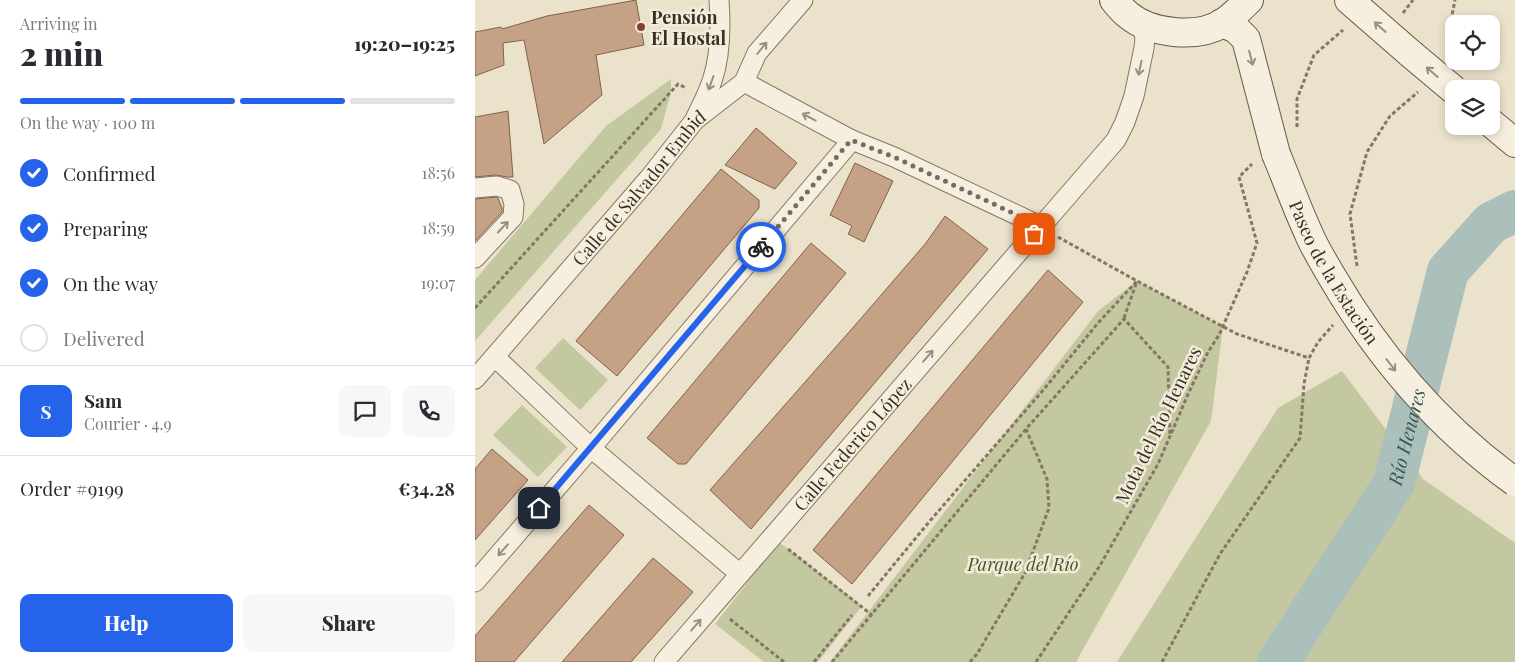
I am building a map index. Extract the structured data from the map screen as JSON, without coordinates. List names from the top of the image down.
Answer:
{
  "streets": {
    "main road": ["Paseo de la Estación"],
    "street": ["Calle de Salvador Embid", "Calle Federico López"],
    "path": ["Mota del Río Henares"]
  },
  "crossings": [
    ["Paseo de la Estación", "Mota del Río Henares"]
  ],
  "one_way": ["Paseo de la Estación"],
  "water": ["Río Henares"],
  "parks": ["Parque del Río"],
  "places": ["Pensión El Hostal"],
  "page": {
    "heading": ["2 min", "Arriving in", "19:20–19:25"],
    "panel": [
      "Sam",
      "Courier · 4.9",
      "Order #9199",
      "€34.28"
    ],
    "bar": "On the way · 100 m",
    "list": [
      ["Confirmed", "18:56"],
      ["Preparing", "18:59"],
      ["On the way", "19:07"],
      "Delivered"
    ],
    "round": "S",
    "buttons": ["Help", "Share"]
  }
}
